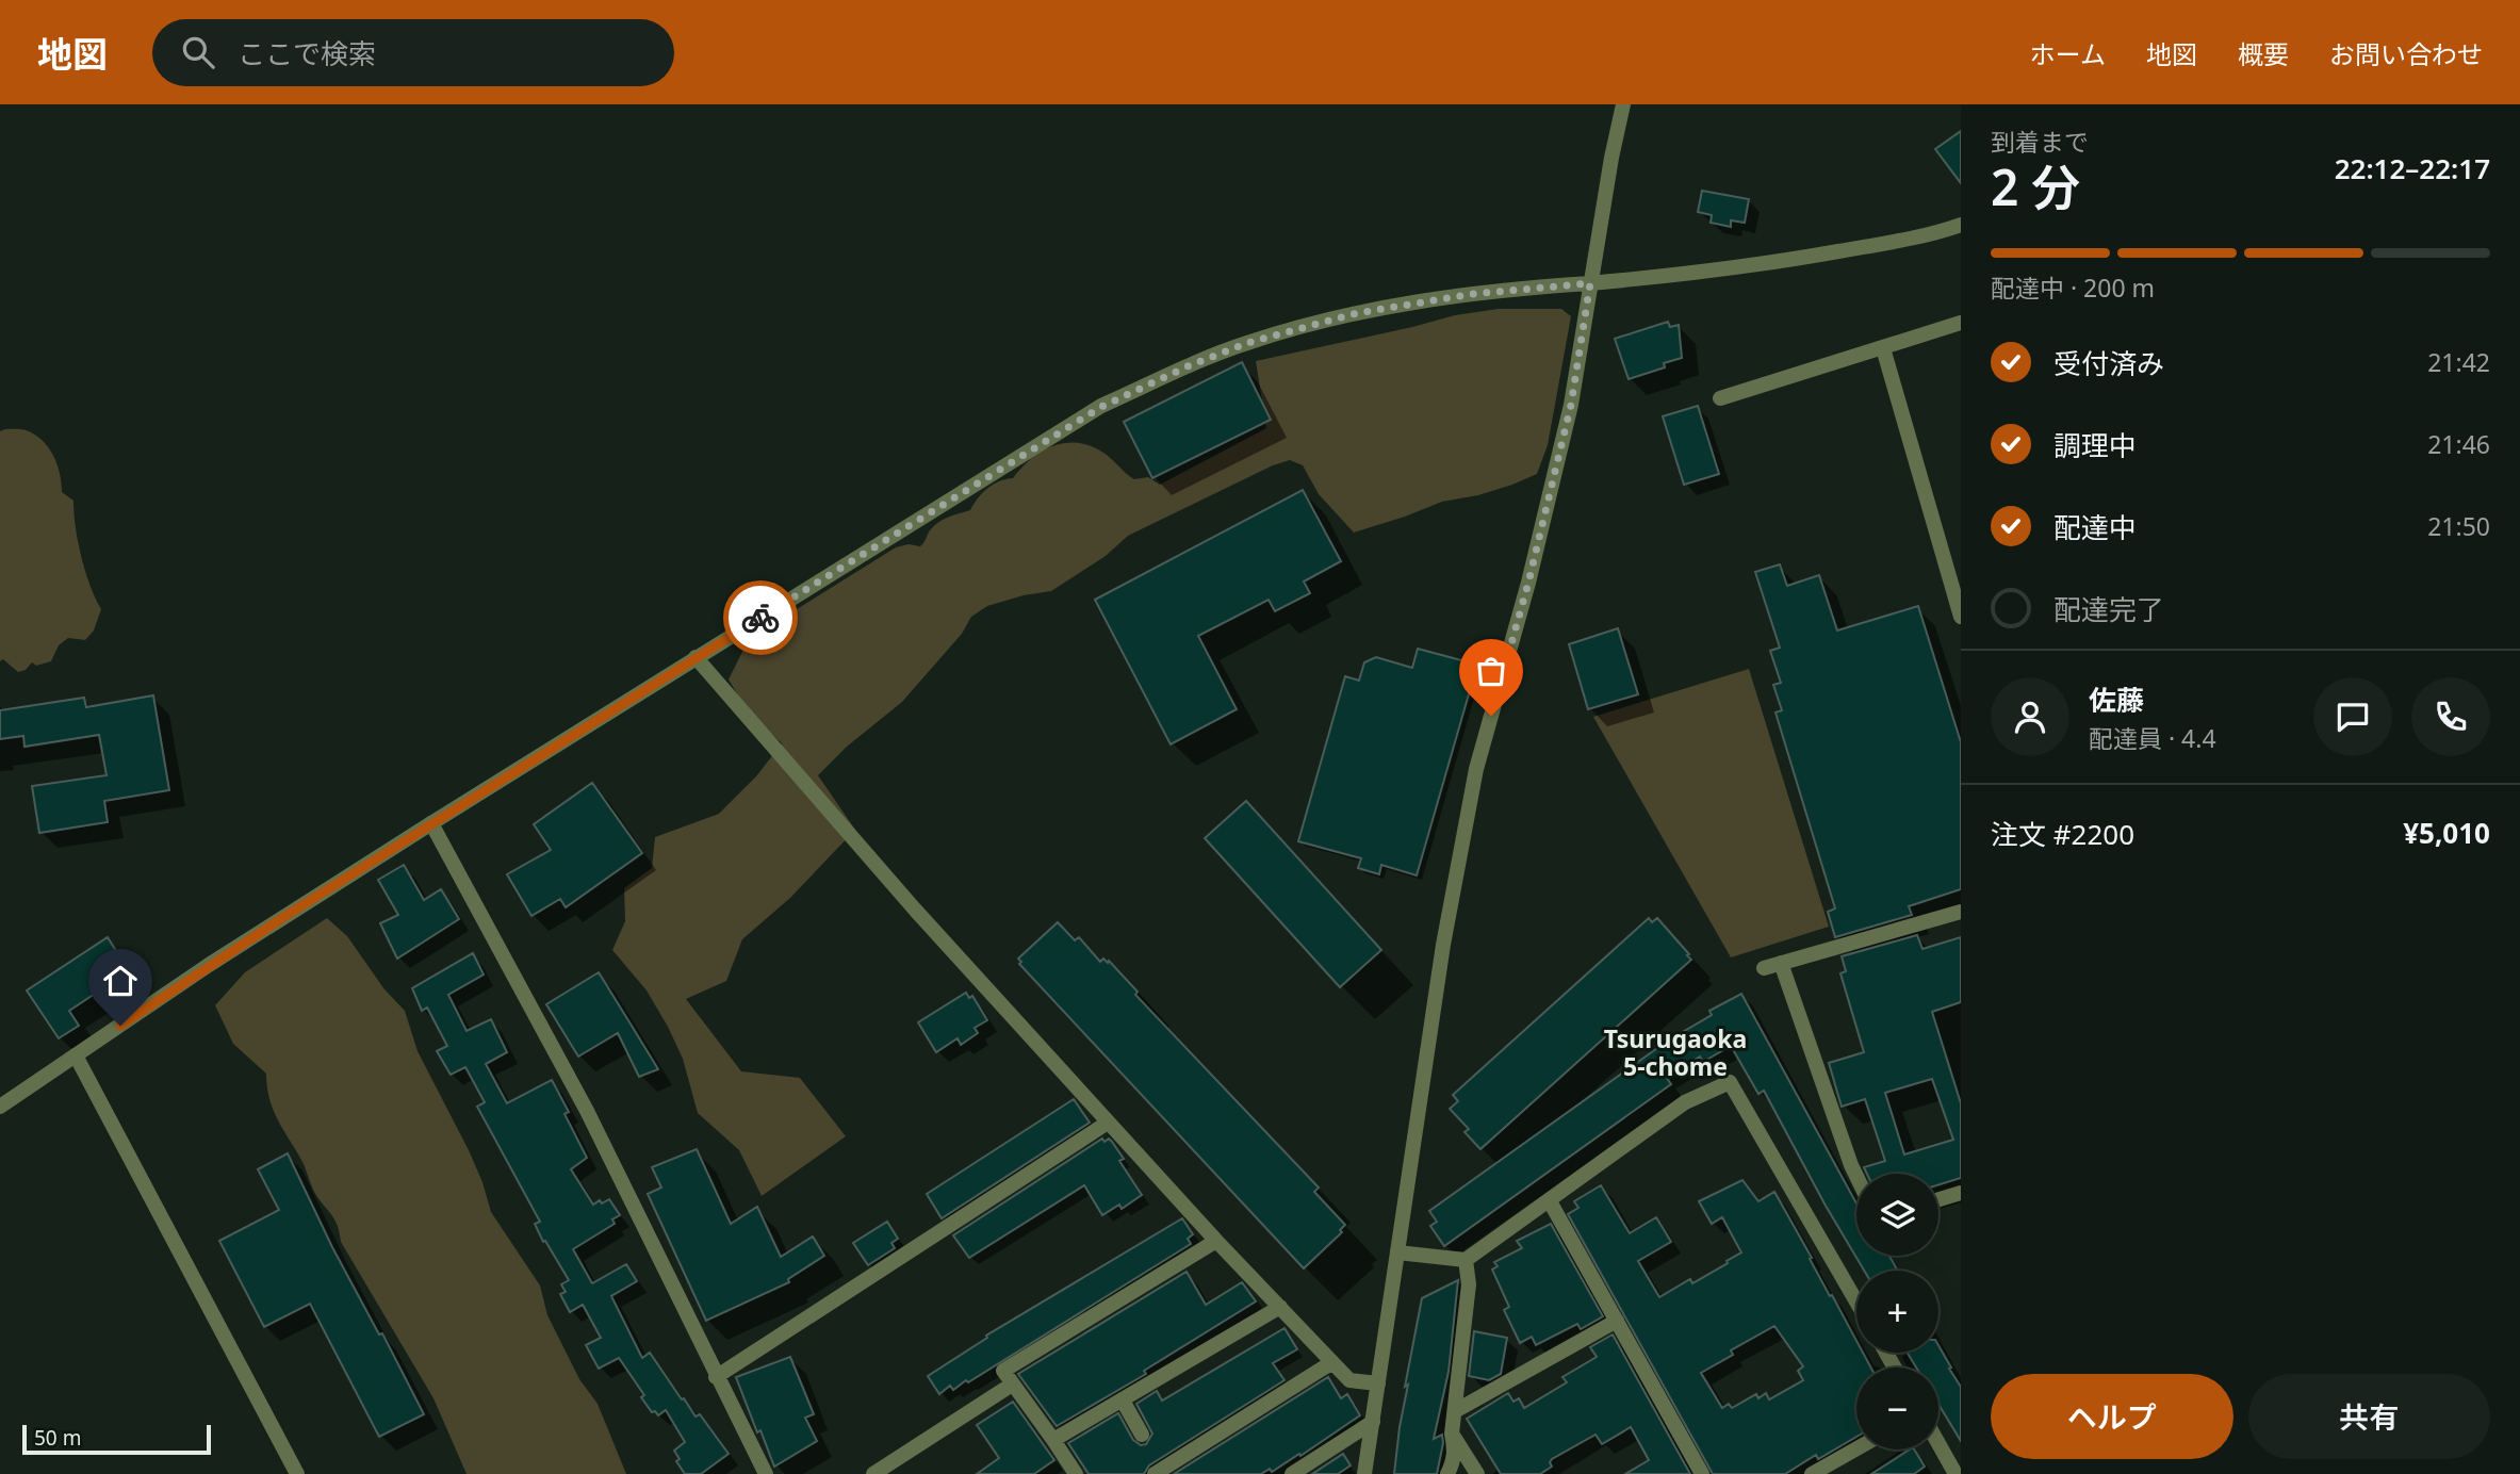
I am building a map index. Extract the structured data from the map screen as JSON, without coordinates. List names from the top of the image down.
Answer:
{
  "districts": ["Tsurugaoka 5-chome"],
  "scale_bar": "50 m",
  "page": {
    "header": "地図",
    "search": "ここで検索",
    "nav": [
      "ホーム",
      "地図",
      "概要",
      "お問い合わせ"
    ],
    "heading": ["2 分", "到着まで", "22:12–22:17"],
    "panel": [
      "佐藤",
      "配達員 · 4.4",
      "注文 #2200",
      "¥5,010"
    ],
    "bar": "配達中 · 200 m",
    "list": [
      ["受付済み", "21:42"],
      ["調理中", "21:46"],
      ["配達中", "21:50"],
      "配達完了"
    ],
    "map_buttons": ["+", "−"],
    "buttons": ["ヘルプ", "共有"],
    "scale": "50 m"
  }
}
